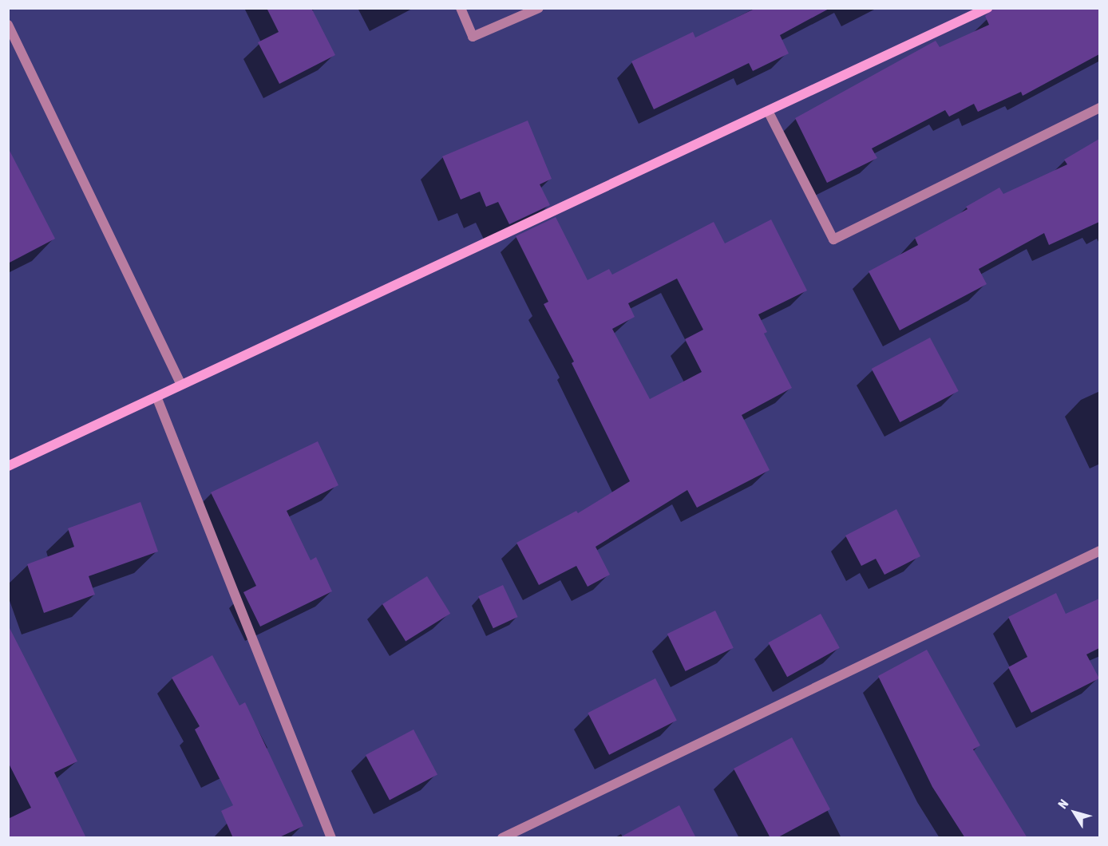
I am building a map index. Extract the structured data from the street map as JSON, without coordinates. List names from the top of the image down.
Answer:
{
  "north": "top left"
}
